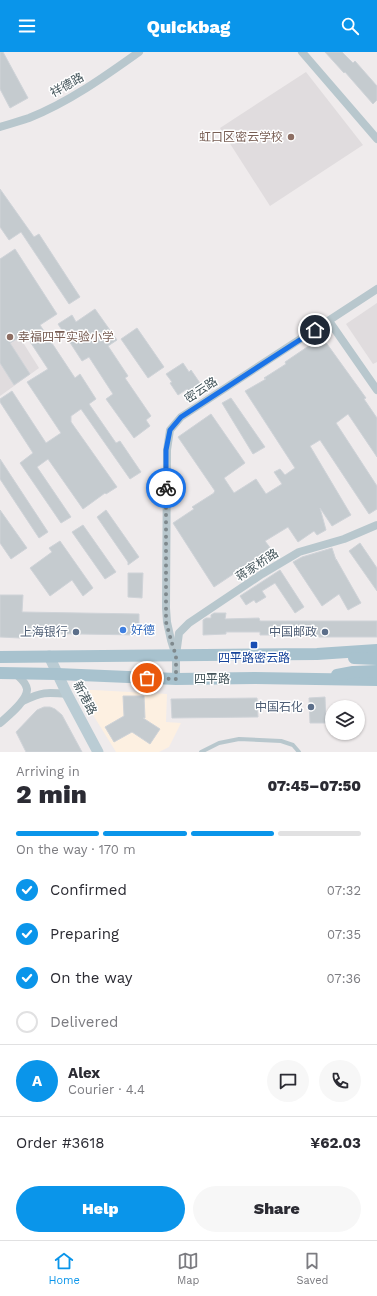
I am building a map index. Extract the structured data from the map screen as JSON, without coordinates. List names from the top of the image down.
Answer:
{
  "streets": {
    "main road": ["四平路"],
    "street": [
      "祥德路",
      "密云路",
      "蒋家桥路",
      "新港路"
    ]
  },
  "crossings": [
    ["密云路", "蒋家桥路"],
    ["密云路", "四平路"],
    ["蒋家桥路", "四平路"],
    ["四平路", "新港路"]
  ],
  "places": {
    "other": [
      "虹口区密云学校",
      "幸福四平实验小学",
      "好德",
      "上海银行",
      "中国邮政",
      "中国石化"
    ],
    "transit": ["四平路密云路"]
  },
  "page": {
    "header": "Quickbag",
    "heading": ["2 min", "Arriving in", "07:45–07:50"],
    "panel": [
      "Alex",
      "Courier · 4.4",
      "Order #3618",
      "¥62.03"
    ],
    "bar": "On the way · 170 m",
    "list": [
      ["Confirmed", "07:32"],
      ["Preparing", "07:35"],
      ["On the way", "07:36"],
      "Delivered"
    ],
    "round": "A",
    "buttons": ["Help", "Share"],
    "tabs": ["Home", "Map", "Saved"]
  }
}
